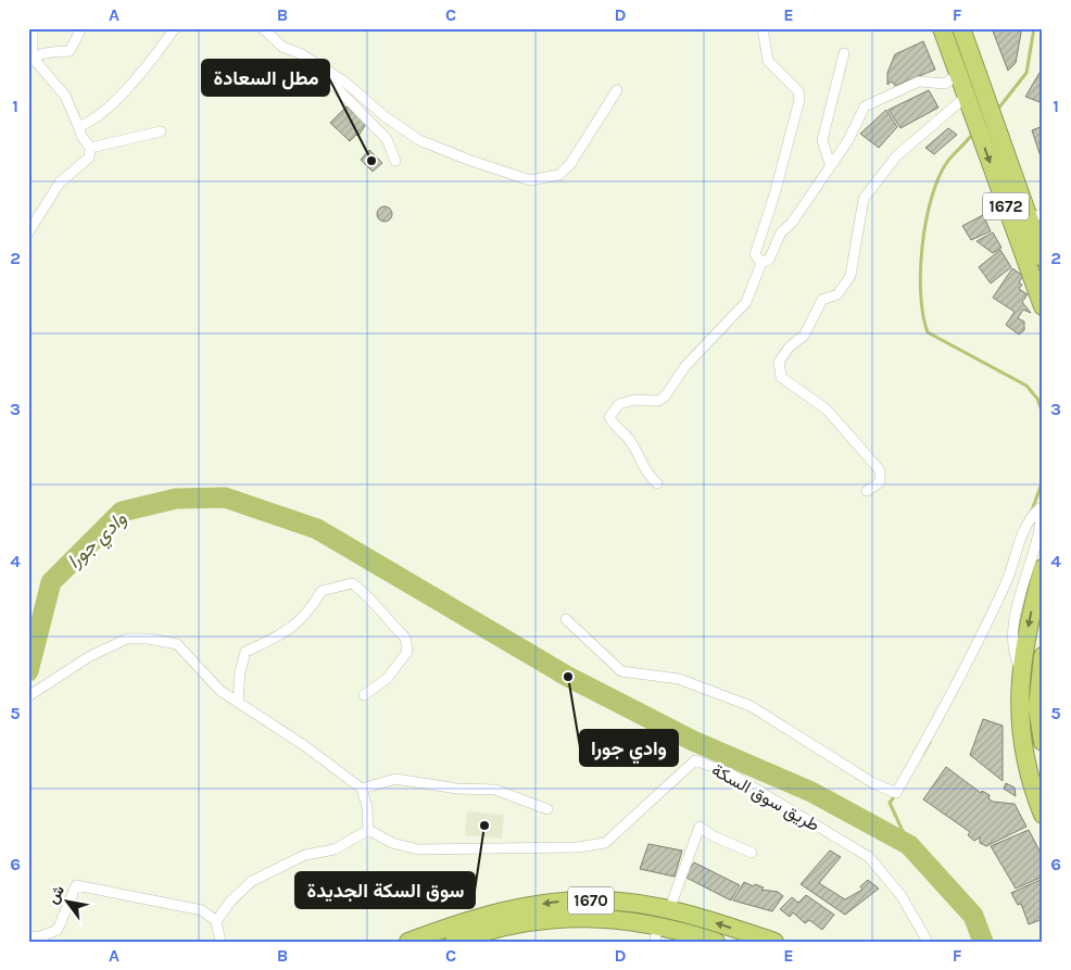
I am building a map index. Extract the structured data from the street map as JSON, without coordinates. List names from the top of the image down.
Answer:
{
  "streets": {
    "highway": ["1672", "1670"],
    "street": ["طريق سوق السكة"]
  },
  "water": ["وادي جورا"],
  "places": ["مطل السعادة", "وادي جورا", "سوق السكة الجديدة"],
  "north": "top left",
  "grid": {
    "columns": [
      "A",
      "B",
      "C",
      "D",
      "E",
      "F"
    ],
    "rows": [
      "1",
      "2",
      "3",
      "4",
      "5",
      "6"
    ]
  }
}
